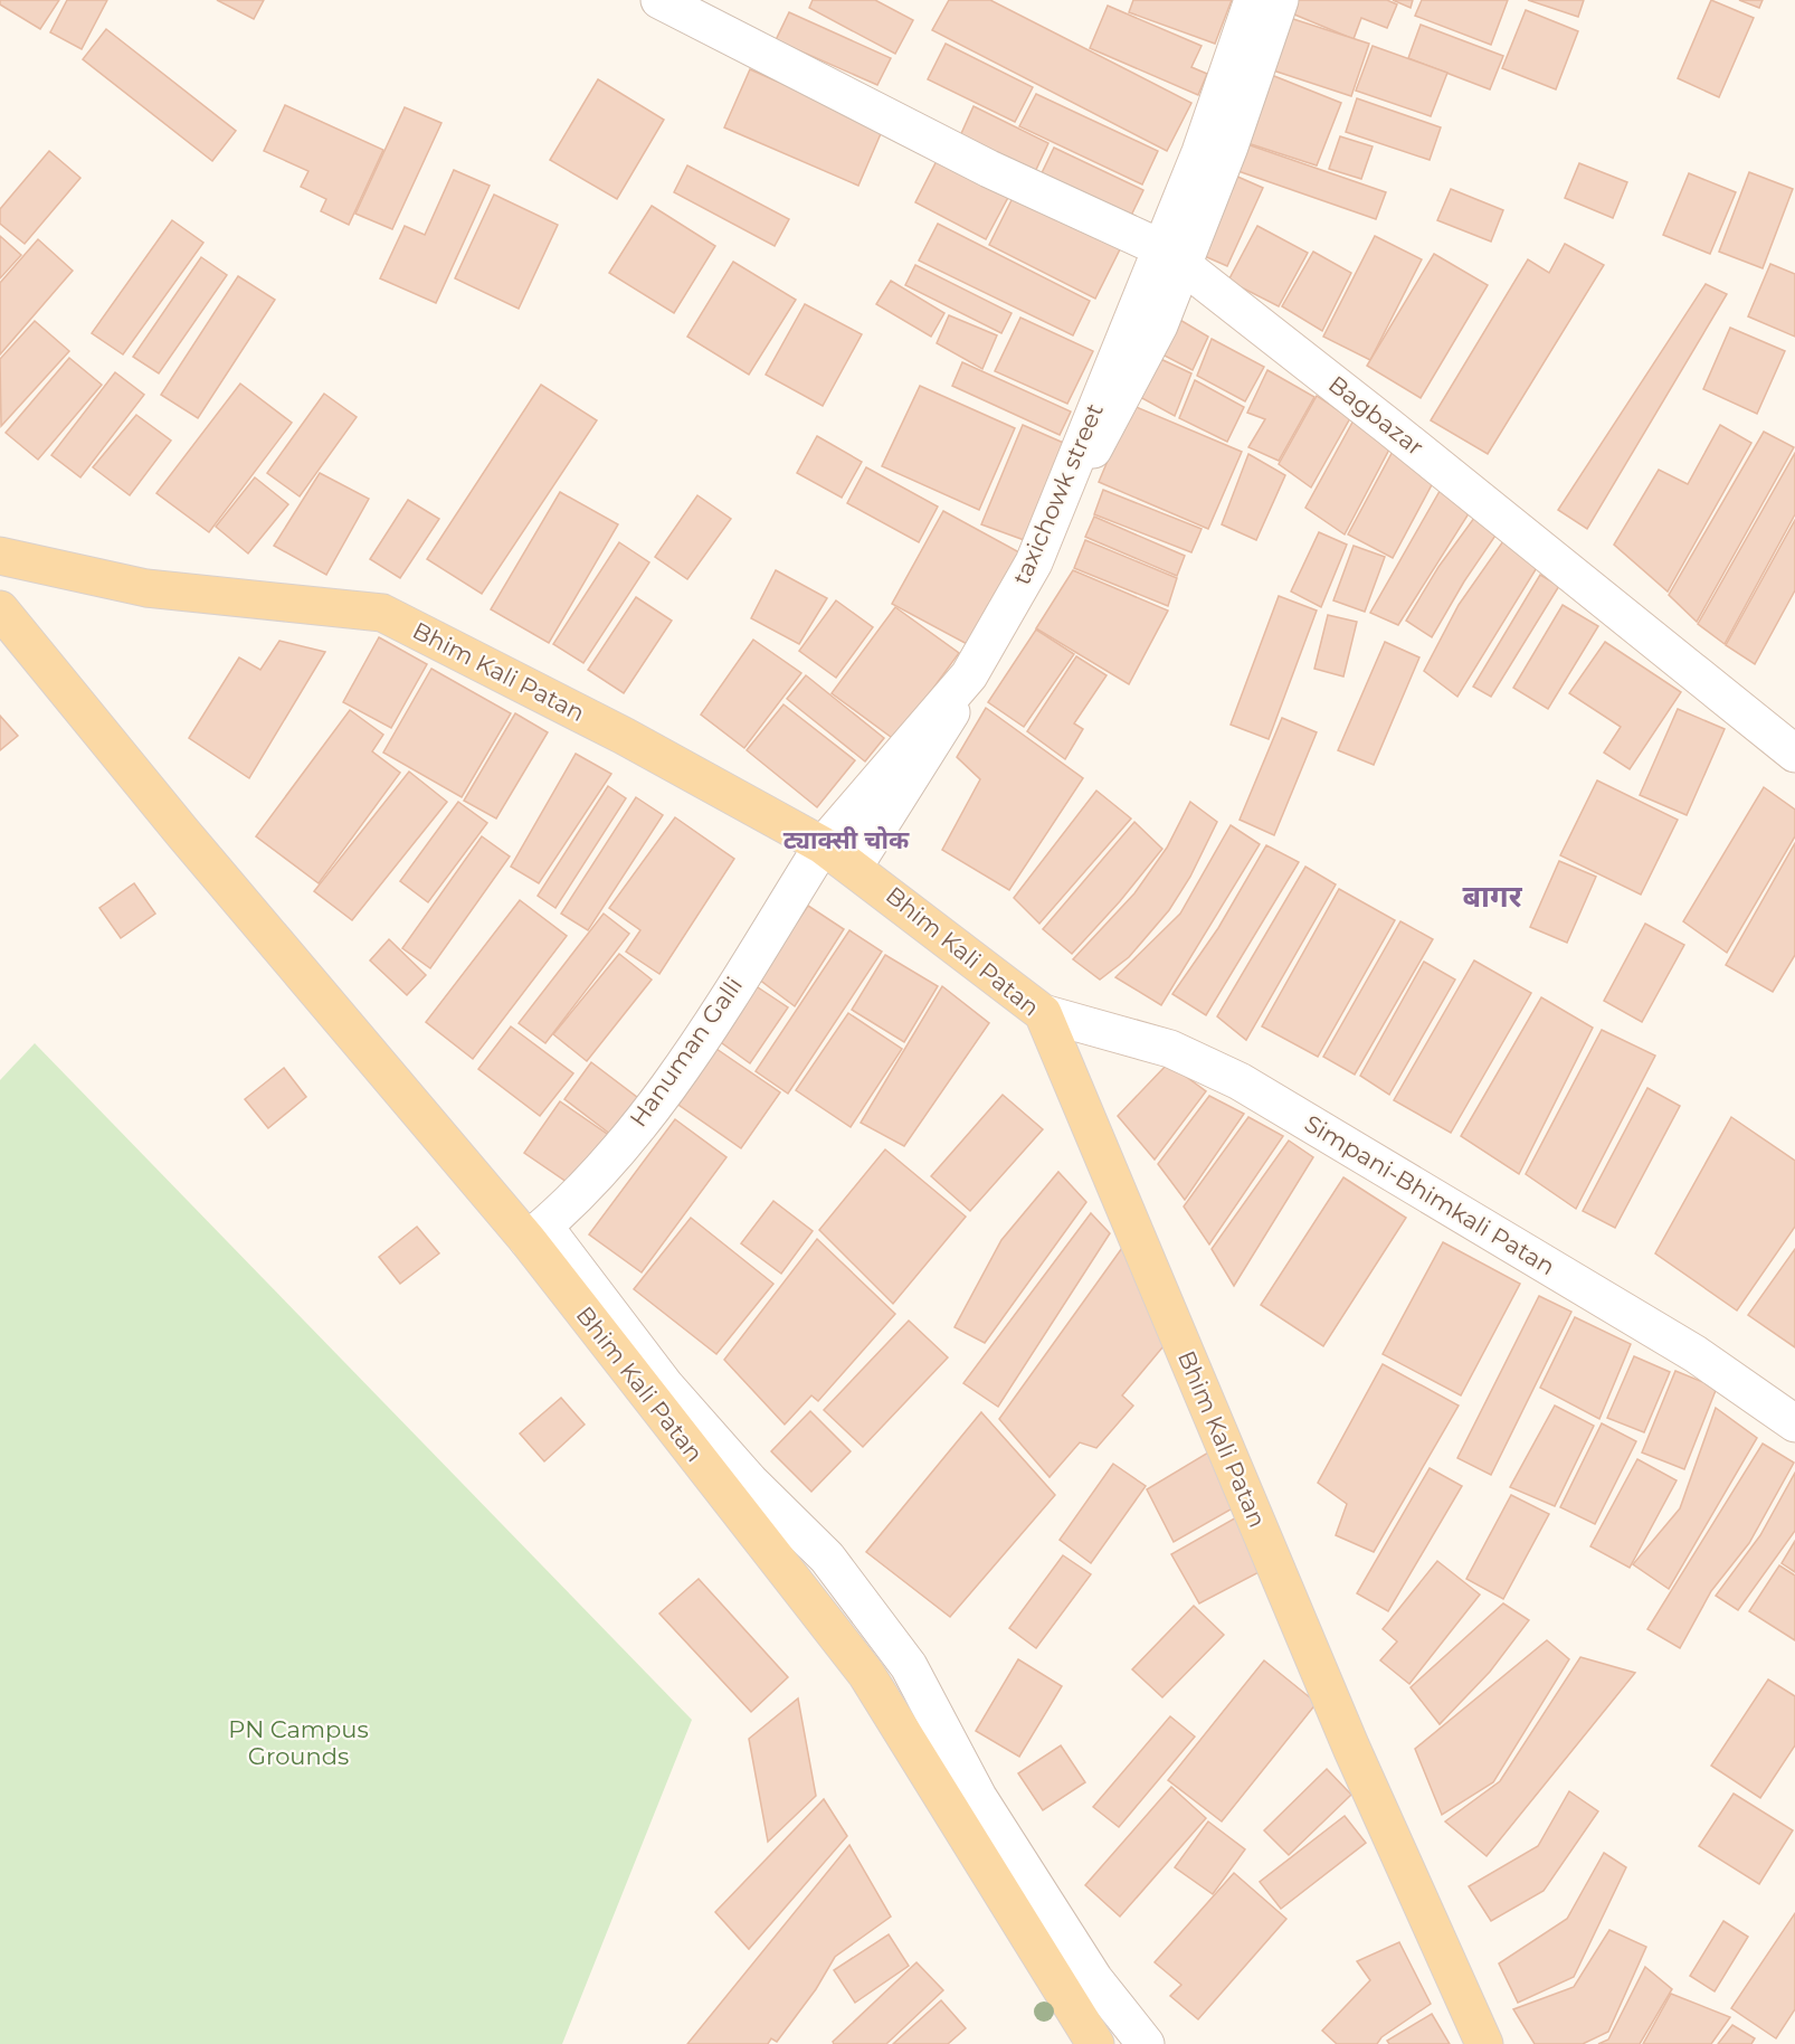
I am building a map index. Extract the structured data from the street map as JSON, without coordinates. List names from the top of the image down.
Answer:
{
  "streets": {
    "main road": ["Bhim Kali Patan"],
    "street": [
      "Bagbazar",
      "taxichowk street",
      "Hanuman Galli",
      "Simpani-Bhimkali Patan"
    ]
  },
  "crossings": [
    ["Bagbazar", "taxichowk street"],
    ["taxichowk street", "Bhim Kali Patan"],
    ["taxichowk street", "Hanuman Galli"],
    ["Bhim Kali Patan", "Hanuman Galli"],
    ["Bhim Kali Patan", "Simpani-Bhimkali Patan"]
  ],
  "districts": ["ट्याक्सी चोक", "बागर"],
  "parks": ["PN Campus Grounds"]
}
